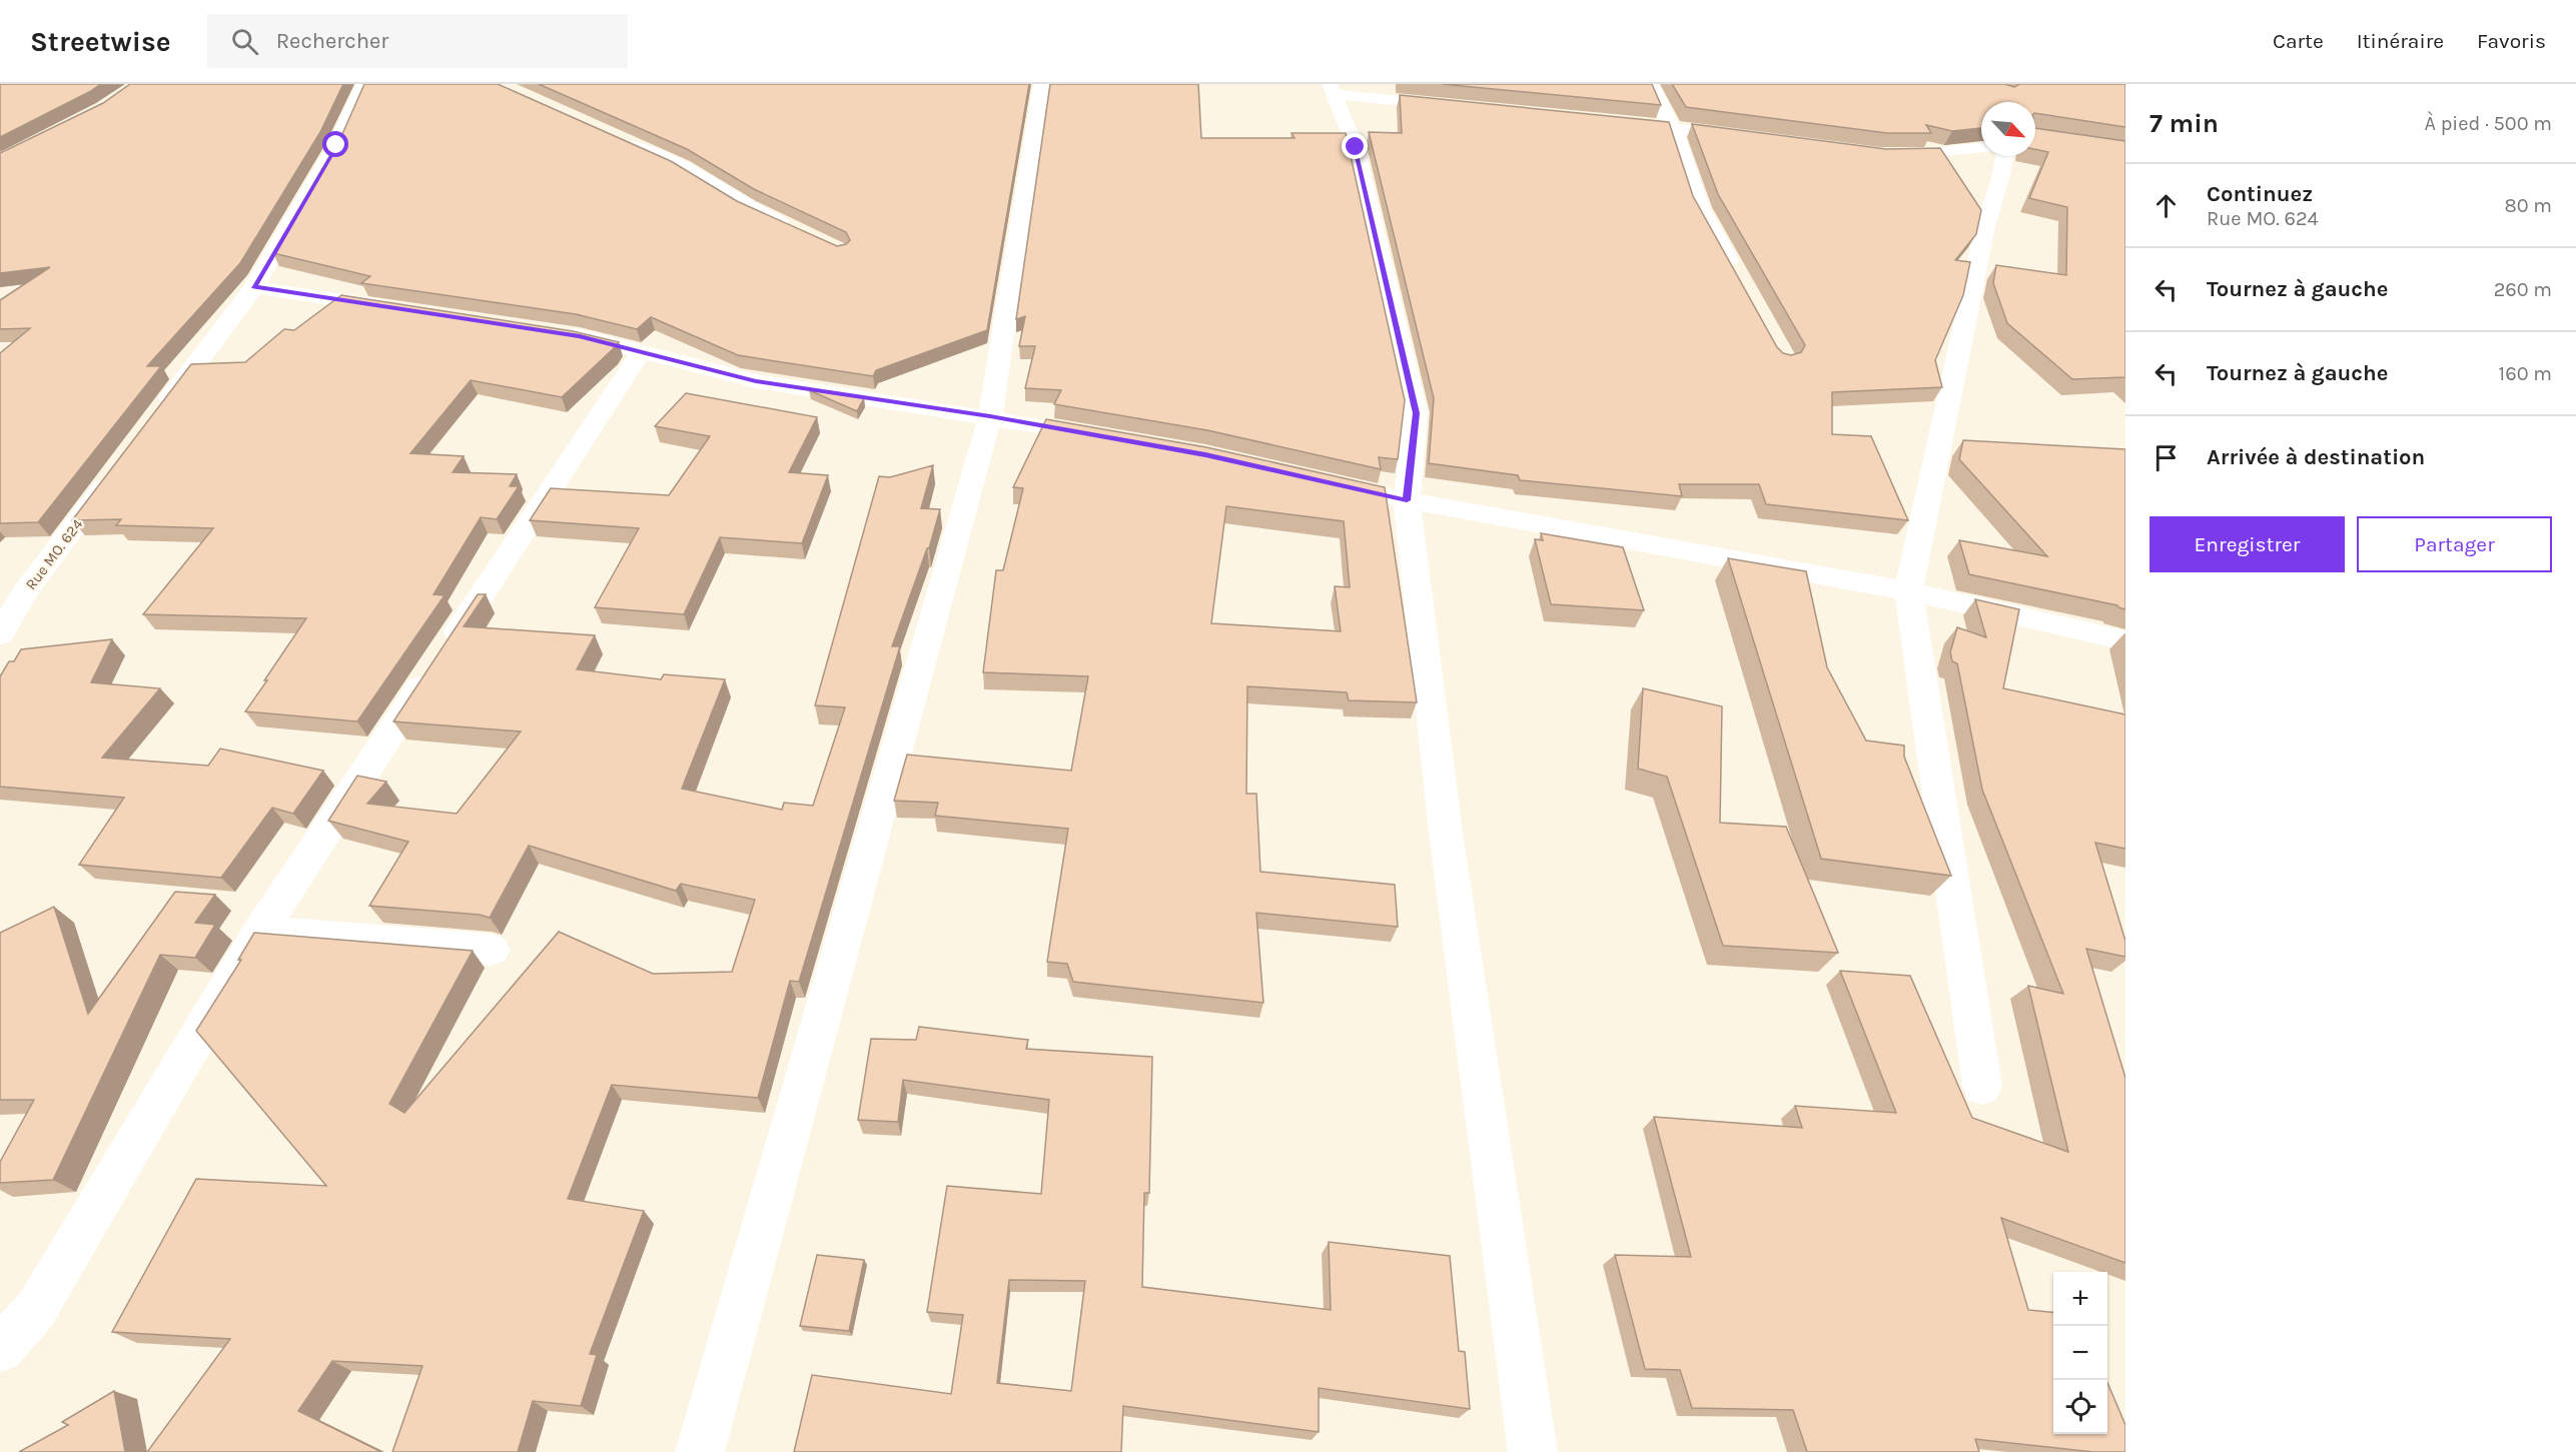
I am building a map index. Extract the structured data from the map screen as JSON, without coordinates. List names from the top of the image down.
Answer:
{
  "streets": {
    "street": ["Rue MO. 624"]
  },
  "north": "bottom right",
  "page": {
    "header": "Streetwise",
    "search": "Rechercher",
    "nav": ["Carte", "Itinéraire", "Favoris"],
    "heading": ["7 min", "À pied · 500 m"],
    "list": [
      ["Continuez", "Rue MO. 624", "80 m"],
      ["Tournez à gauche", "260 m"],
      ["Tournez à gauche", "160 m"],
      "Arrivée à destination"
    ],
    "buttons": ["Enregistrer", "Partager"],
    "map_buttons": ["+", "−"]
  }
}
